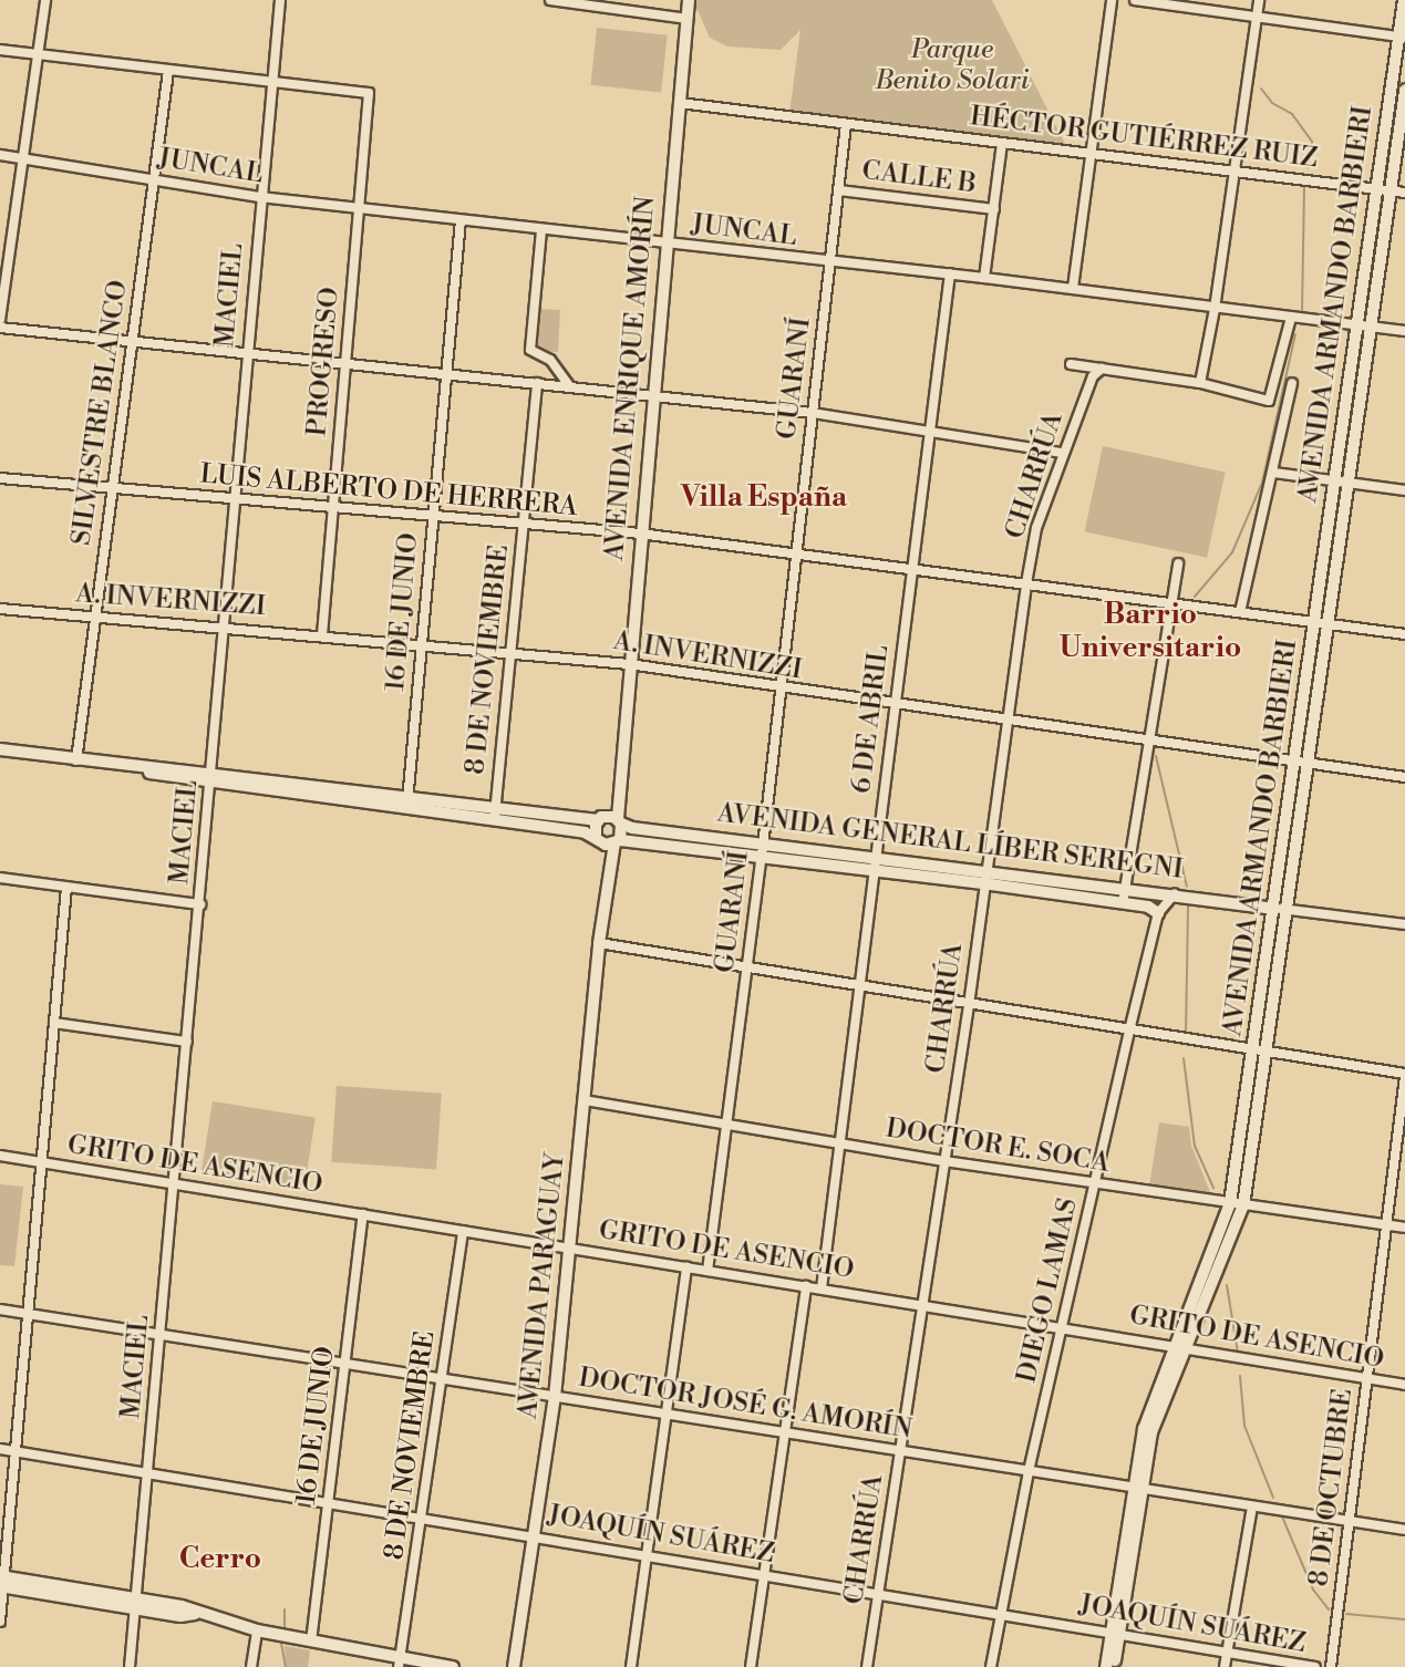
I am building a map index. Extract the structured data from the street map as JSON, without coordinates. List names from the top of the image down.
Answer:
{
  "streets": {
    "street": [
      "HÉCTOR GUTIÉRREZ RUIZ",
      "JUNCAL",
      "CALLE B",
      "MACIEL",
      "AVENIDA ARMANDO BARBIERI",
      "PROGRESO",
      "AVENIDA ENRIQUE AMORÍN",
      "GUARANÍ",
      "SILVESTRE BLANCO",
      "CHARRÚA",
      "LUIS ALBERTO DE HERRERA",
      "A. INVERNIZZI",
      "16 DE JUNIO",
      "8 DE NOVIEMBRE",
      "6 DE ABRIL",
      "AVENIDA GENERAL LÍBER SEREGNI",
      "DOCTOR E. SOCA",
      "GRITO DE ASENCIO",
      "AVENIDA PARAGUAY",
      "DIEGO LAMAS",
      "DOCTOR JOSÉ G. AMORÍN",
      "8 DE OCTUBRE",
      "JOAQUÍN SUÁREZ"
    ]
  },
  "crossings": [
    ["HÉCTOR GUTIÉRREZ RUIZ", "AVENIDA ARMANDO BARBIERI"],
    ["HÉCTOR GUTIÉRREZ RUIZ", "AVENIDA ENRIQUE AMORÍN"],
    ["HÉCTOR GUTIÉRREZ RUIZ", "GUARANÍ"],
    ["JUNCAL", "MACIEL"],
    ["JUNCAL", "AVENIDA ARMANDO BARBIERI"],
    ["JUNCAL", "PROGRESO"],
    ["JUNCAL", "AVENIDA ENRIQUE AMORÍN"],
    ["JUNCAL", "GUARANÍ"],
    ["JUNCAL", "SILVESTRE BLANCO"],
    ["JUNCAL", "16 DE JUNIO"],
    ["JUNCAL", "6 DE ABRIL"],
    ["CALLE B", "GUARANÍ"],
    ["MACIEL", "PROGRESO"],
    ["MACIEL", "LUIS ALBERTO DE HERRERA"],
    ["MACIEL", "A. INVERNIZZI"],
    ["MACIEL", "GRITO DE ASENCIO"],
    ["MACIEL", "DOCTOR JOSÉ G. AMORÍN"],
    ["MACIEL", "JOAQUÍN SUÁREZ"],
    ["AVENIDA ARMANDO BARBIERI", "LUIS ALBERTO DE HERRERA"],
    ["AVENIDA ARMANDO BARBIERI", "A. INVERNIZZI"],
    ["AVENIDA ARMANDO BARBIERI", "AVENIDA GENERAL LÍBER SEREGNI"],
    ["AVENIDA ARMANDO BARBIERI", "DOCTOR E. SOCA"],
    ["AVENIDA ARMANDO BARBIERI", "GRITO DE ASENCIO"],
    ["AVENIDA ARMANDO BARBIERI", "DOCTOR JOSÉ G. AMORÍN"],
    ["AVENIDA ARMANDO BARBIERI", "JOAQUÍN SUÁREZ"],
    ["PROGRESO", "LUIS ALBERTO DE HERRERA"],
    ["PROGRESO", "A. INVERNIZZI"],
    ["AVENIDA ENRIQUE AMORÍN", "LUIS ALBERTO DE HERRERA"],
    ["AVENIDA ENRIQUE AMORÍN", "A. INVERNIZZI"],
    ["AVENIDA ENRIQUE AMORÍN", "AVENIDA GENERAL LÍBER SEREGNI"],
    ["AVENIDA ENRIQUE AMORÍN", "AVENIDA PARAGUAY"],
    ["GUARANÍ", "LUIS ALBERTO DE HERRERA"],
    ["GUARANÍ", "A. INVERNIZZI"],
    ["GUARANÍ", "AVENIDA GENERAL LÍBER SEREGNI"],
    ["GUARANÍ", "DOCTOR E. SOCA"],
    ["GUARANÍ", "GRITO DE ASENCIO"],
    ["SILVESTRE BLANCO", "LUIS ALBERTO DE HERRERA"],
    ["SILVESTRE BLANCO", "A. INVERNIZZI"],
    ["CHARRÚA", "LUIS ALBERTO DE HERRERA"],
    ["CHARRÚA", "A. INVERNIZZI"],
    ["CHARRÚA", "AVENIDA GENERAL LÍBER SEREGNI"],
    ["CHARRÚA", "DOCTOR E. SOCA"],
    ["CHARRÚA", "GRITO DE ASENCIO"],
    ["CHARRÚA", "DOCTOR JOSÉ G. AMORÍN"],
    ["CHARRÚA", "JOAQUÍN SUÁREZ"],
    ["LUIS ALBERTO DE HERRERA", "16 DE JUNIO"],
    ["LUIS ALBERTO DE HERRERA", "8 DE NOVIEMBRE"],
    ["LUIS ALBERTO DE HERRERA", "6 DE ABRIL"],
    ["A. INVERNIZZI", "16 DE JUNIO"],
    ["A. INVERNIZZI", "8 DE NOVIEMBRE"],
    ["A. INVERNIZZI", "6 DE ABRIL"],
    ["16 DE JUNIO", "GRITO DE ASENCIO"],
    ["16 DE JUNIO", "DOCTOR JOSÉ G. AMORÍN"],
    ["16 DE JUNIO", "JOAQUÍN SUÁREZ"],
    ["8 DE NOVIEMBRE", "GRITO DE ASENCIO"],
    ["8 DE NOVIEMBRE", "DOCTOR JOSÉ G. AMORÍN"],
    ["8 DE NOVIEMBRE", "JOAQUÍN SUÁREZ"],
    ["6 DE ABRIL", "AVENIDA GENERAL LÍBER SEREGNI"],
    ["6 DE ABRIL", "DOCTOR E. SOCA"],
    ["6 DE ABRIL", "GRITO DE ASENCIO"],
    ["AVENIDA GENERAL LÍBER SEREGNI", "AVENIDA PARAGUAY"],
    ["AVENIDA GENERAL LÍBER SEREGNI", "DIEGO LAMAS"],
    ["DOCTOR E. SOCA", "AVENIDA PARAGUAY"],
    ["DOCTOR E. SOCA", "DIEGO LAMAS"],
    ["DOCTOR E. SOCA", "8 DE OCTUBRE"],
    ["GRITO DE ASENCIO", "AVENIDA PARAGUAY"],
    ["GRITO DE ASENCIO", "DIEGO LAMAS"],
    ["GRITO DE ASENCIO", "8 DE OCTUBRE"],
    ["AVENIDA PARAGUAY", "DOCTOR JOSÉ G. AMORÍN"],
    ["AVENIDA PARAGUAY", "JOAQUÍN SUÁREZ"],
    ["DIEGO LAMAS", "DOCTOR JOSÉ G. AMORÍN"],
    ["DIEGO LAMAS", "JOAQUÍN SUÁREZ"],
    ["DOCTOR JOSÉ G. AMORÍN", "8 DE OCTUBRE"]
  ],
  "districts": ["Villa España", "Barrio Universitario", "Cerro"],
  "parks": ["Parque Benito Solari"]
}
